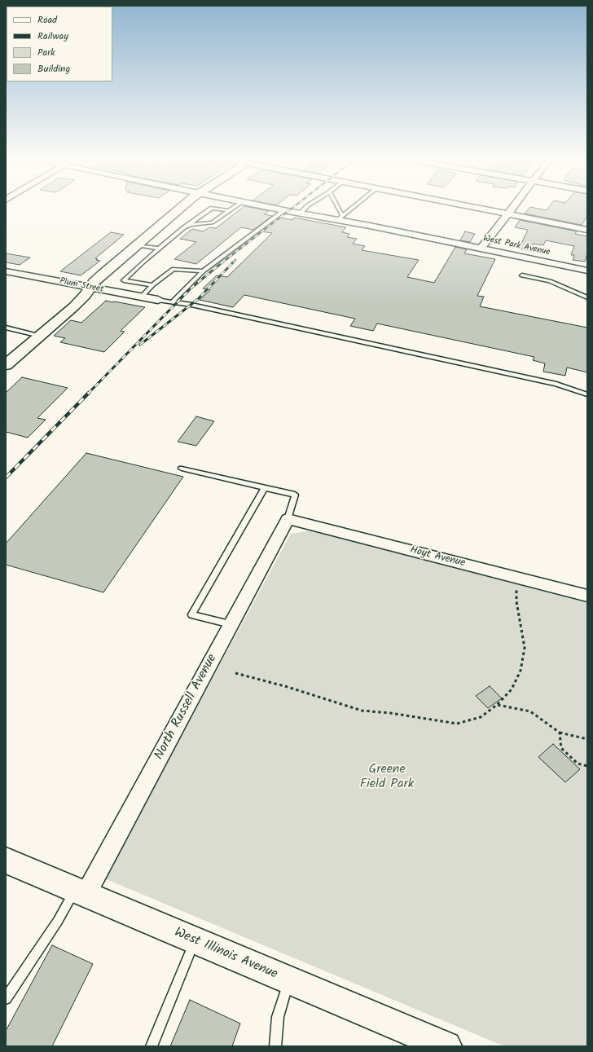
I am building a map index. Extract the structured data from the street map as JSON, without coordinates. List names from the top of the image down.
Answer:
{
  "streets": {
    "street": [
      "West Park Avenue",
      "Plum Street",
      "Hoyt Avenue",
      "North Russell Avenue",
      "West Illinois Avenue"
    ]
  },
  "crossings": [
    ["Hoyt Avenue", "North Russell Avenue"],
    ["North Russell Avenue", "West Illinois Avenue"]
  ],
  "parks": ["Greene Field Park"],
  "legend": [
    "Road",
    "Railway",
    "Park",
    "Building"
  ]
}
